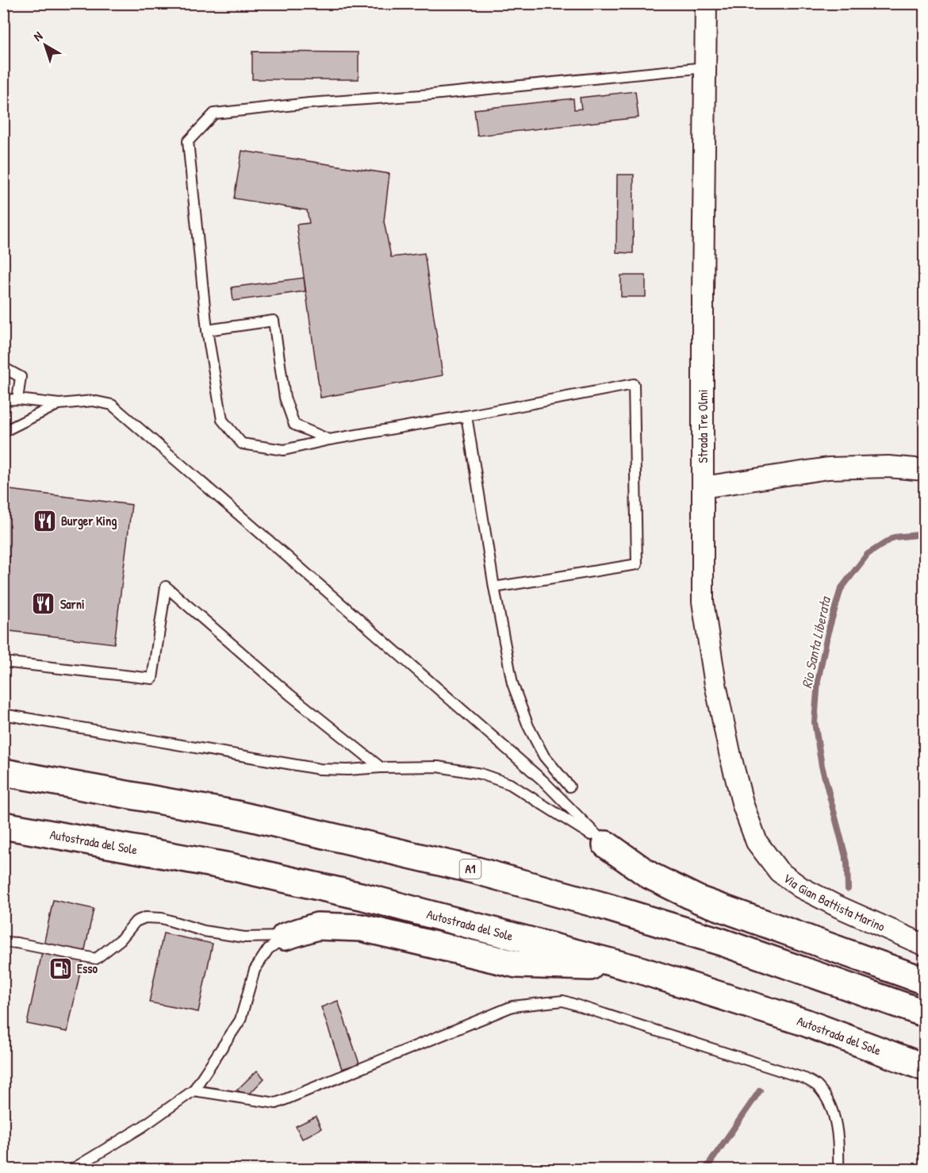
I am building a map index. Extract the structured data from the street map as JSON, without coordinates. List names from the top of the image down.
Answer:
{
  "streets": {
    "highway": ["Autostrada del Sole", "A1"],
    "street": ["Strada Tre Olmi", "Via Gian Battista Marino"]
  },
  "crossings": [
    ["Strada Tre Olmi", "Via Gian Battista Marino"]
  ],
  "water": ["Rio Santa Liberata"],
  "places": {
    "restaurant": ["Burger King", "Sarni"],
    "fuel station": ["Esso"]
  },
  "north": "top left"
}
